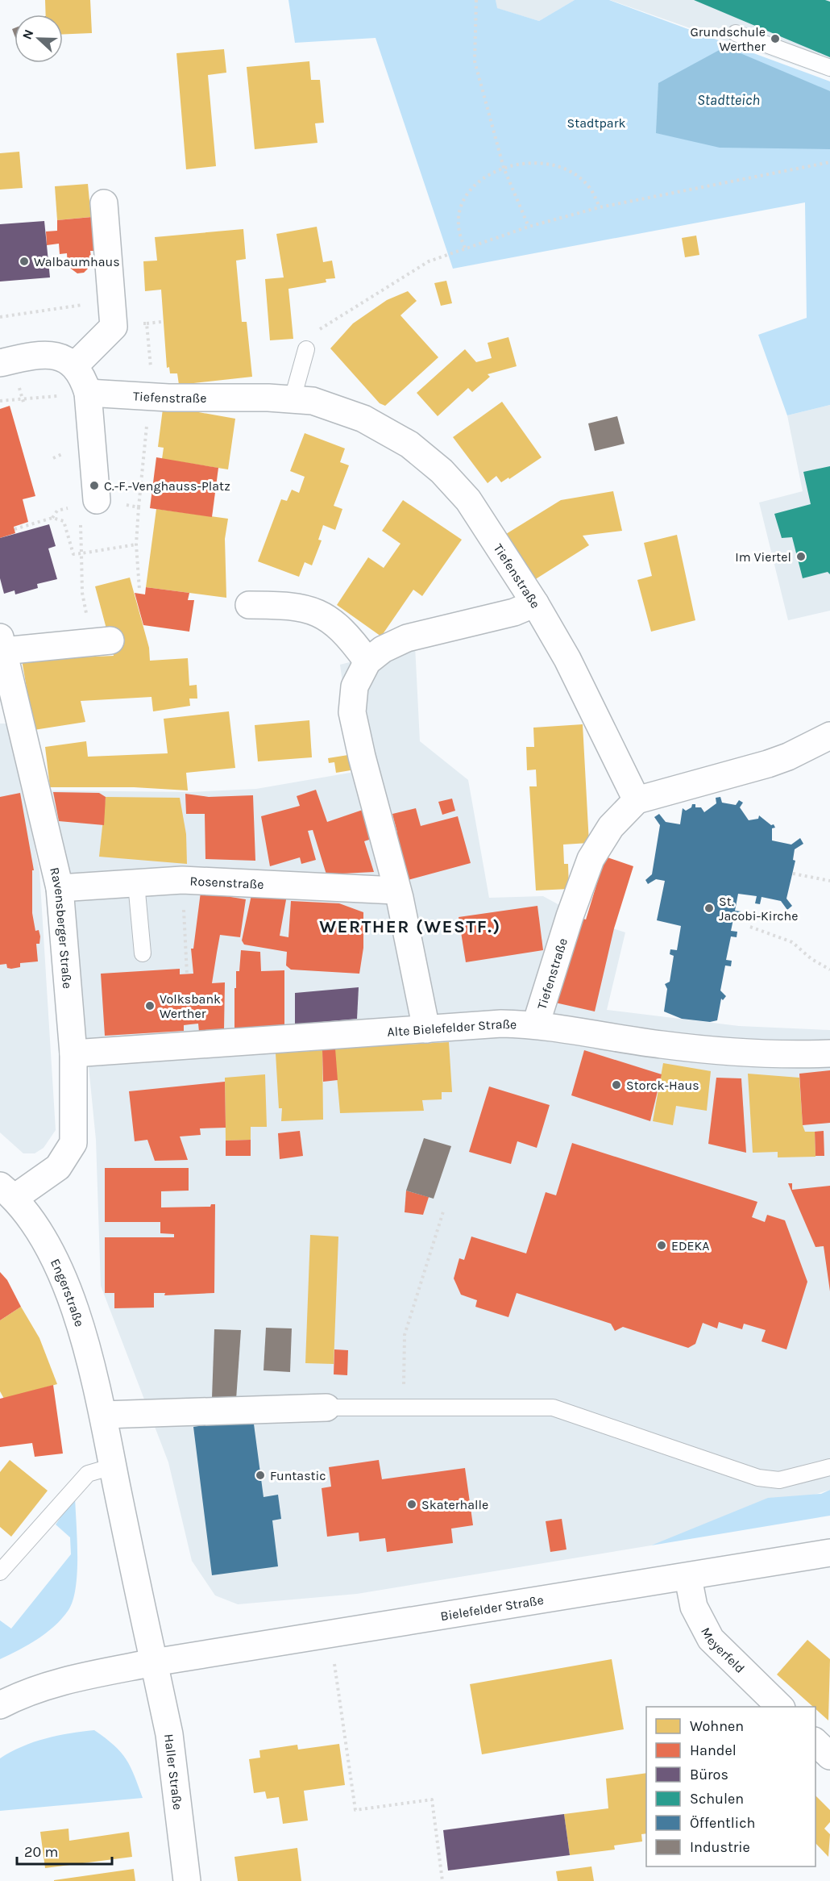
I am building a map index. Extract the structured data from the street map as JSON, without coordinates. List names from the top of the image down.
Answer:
{
  "streets": {
    "street": [
      "Tiefenstraße",
      "Rosenstraße",
      "Ravensberger Straße",
      "Alte Bielefelder Straße",
      "Engerstraße",
      "Bielefelder Straße",
      "Meyerfeld",
      "Haller Straße"
    ]
  },
  "crossings": [
    ["Tiefenstraße", "Alte Bielefelder Straße"],
    ["Rosenstraße", "Ravensberger Straße"],
    ["Ravensberger Straße", "Alte Bielefelder Straße"],
    ["Ravensberger Straße", "Engerstraße"],
    ["Engerstraße", "Bielefelder Straße"],
    ["Engerstraße", "Haller Straße"],
    ["Bielefelder Straße", "Meyerfeld"],
    ["Bielefelder Straße", "Haller Straße"]
  ],
  "districts": ["WERTHER (WESTF.)"],
  "water": ["Stadtteich"],
  "parks": ["Stadtpark"],
  "places": [
    "Grundschule Werther",
    "Walbaumhaus",
    "C.-F.-Venghauss-Platz",
    "Im Viertel",
    "St. Jacobi-Kirche",
    "Volksbank Werther",
    "Storck-Haus",
    "EDEKA",
    "Funtastic",
    "Skaterhalle"
  ],
  "legend": [
    "Wohnen",
    "Handel",
    "Büros",
    "Schulen",
    "Öffentlich",
    "Industrie"
  ],
  "scale_bar": "20 m",
  "north": "left"
}
